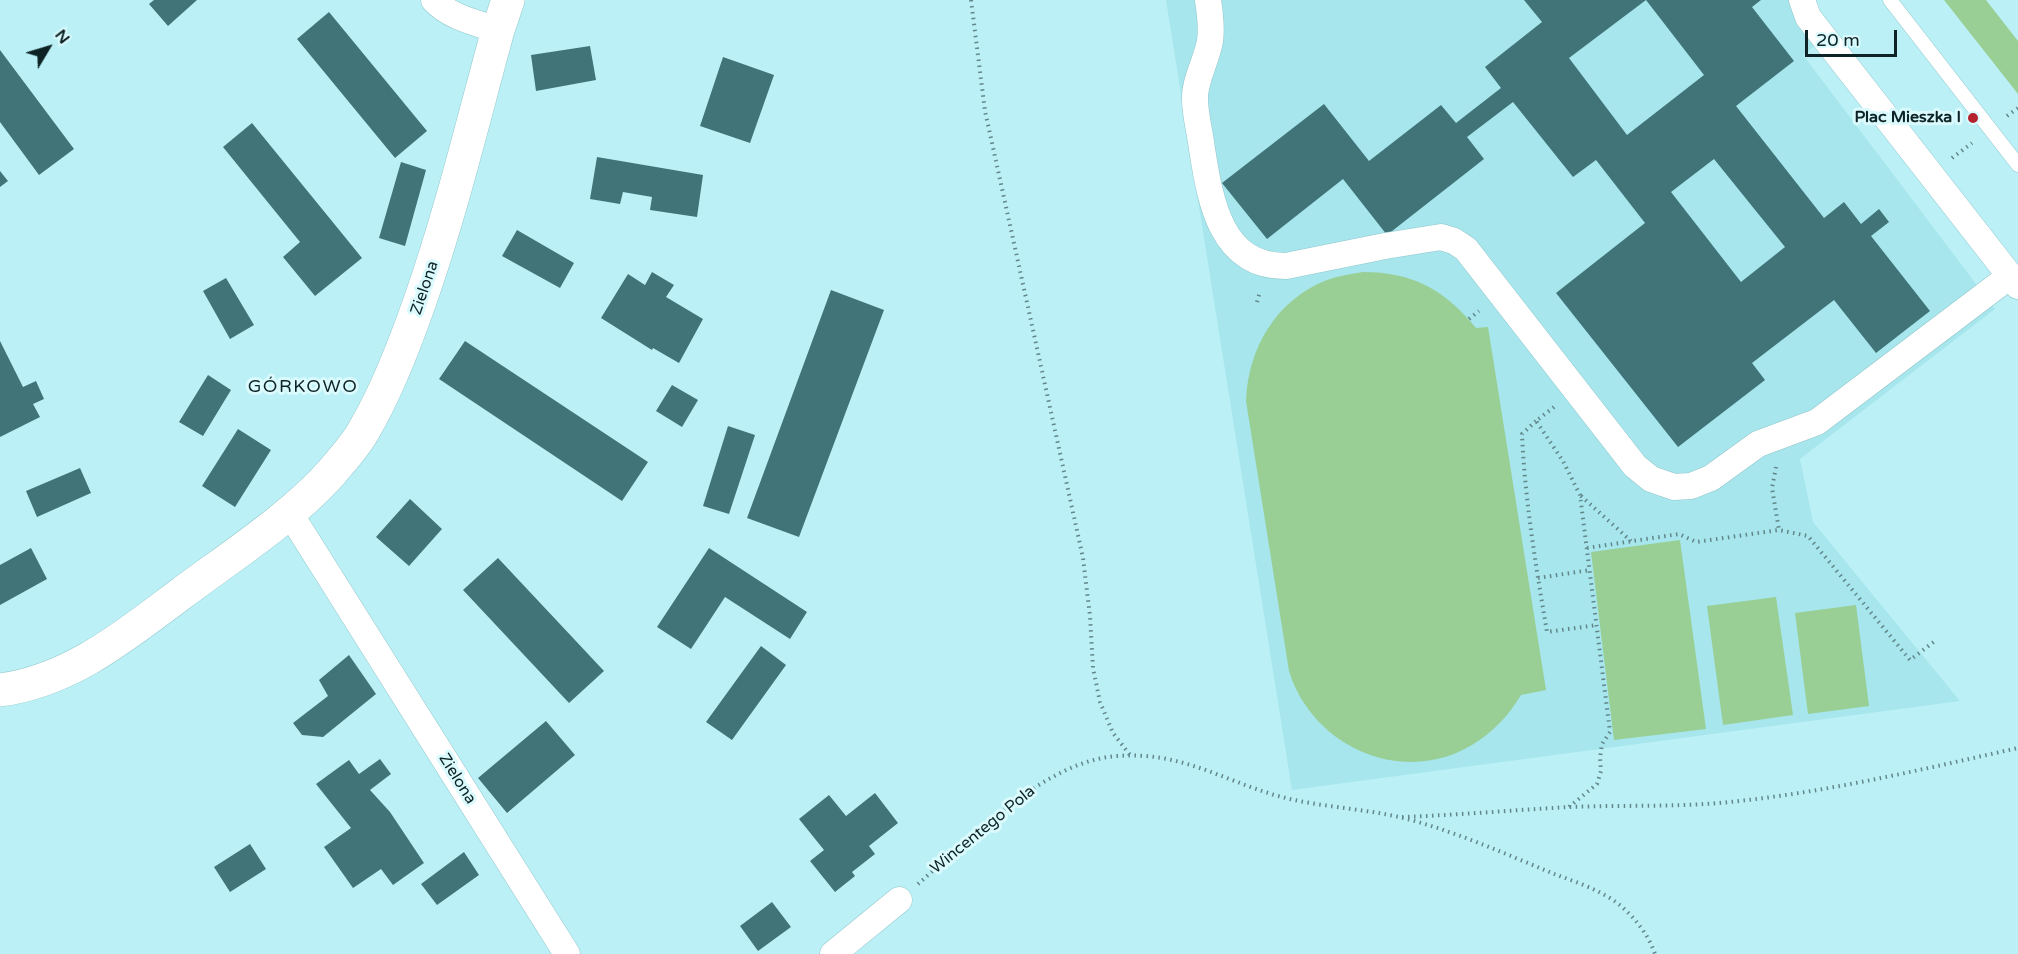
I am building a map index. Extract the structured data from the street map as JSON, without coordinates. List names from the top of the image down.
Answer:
{
  "streets": {
    "street": ["Zielona"],
    "path": ["Wincentego Pola"]
  },
  "districts": ["GÓRKOWO"],
  "places": ["Plac Mieszka I"],
  "scale_bar": "20 m",
  "north": "top right"
}
